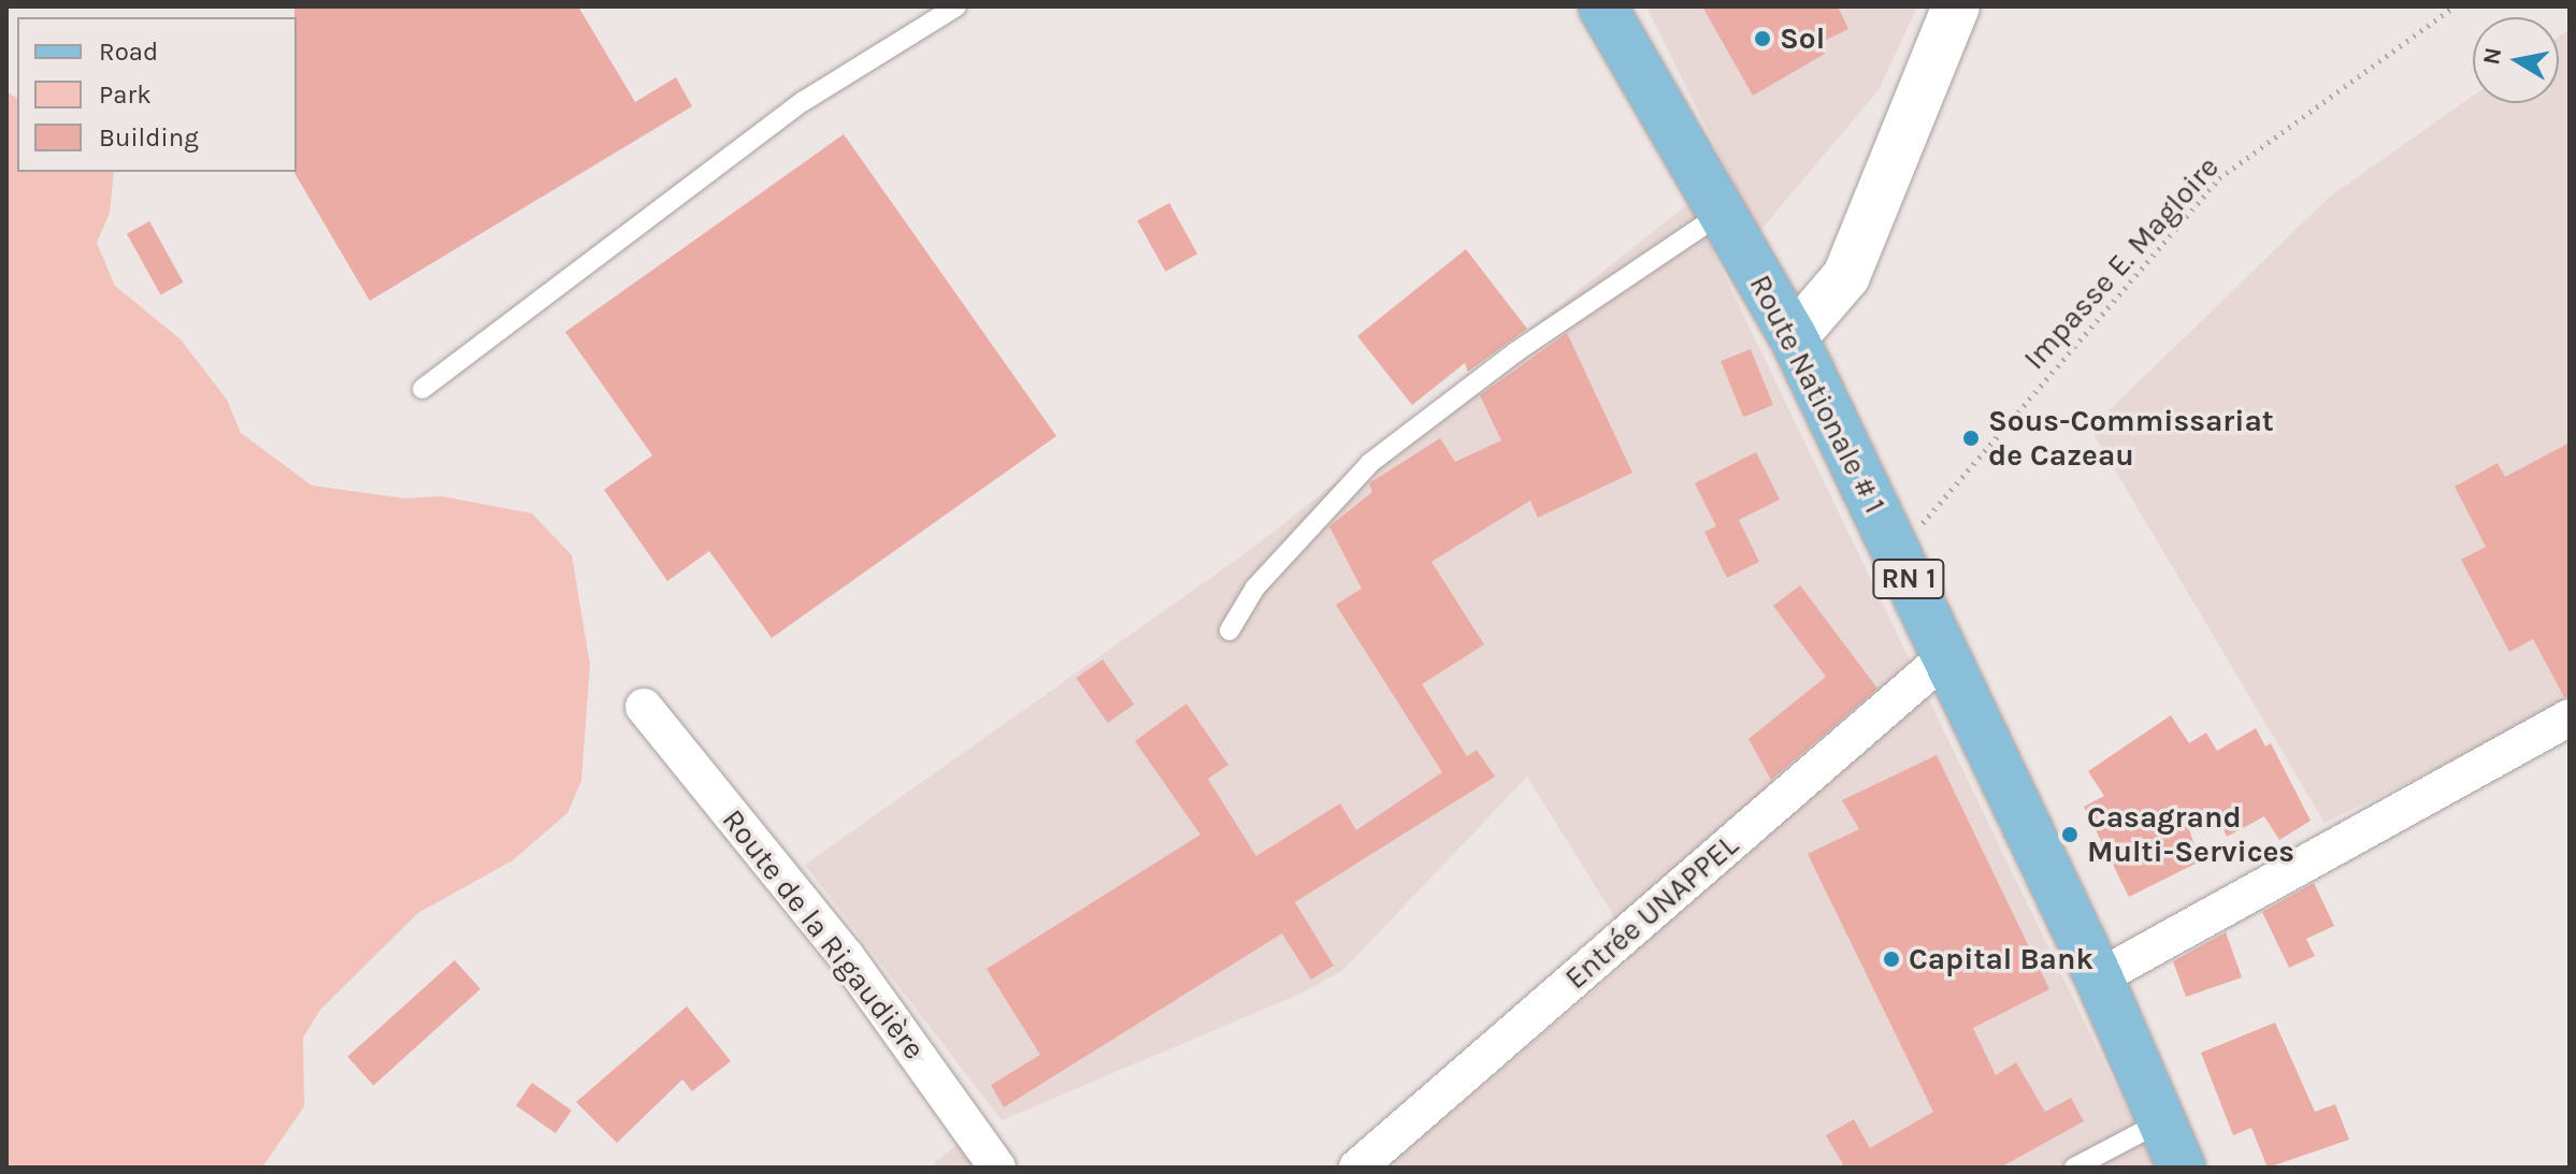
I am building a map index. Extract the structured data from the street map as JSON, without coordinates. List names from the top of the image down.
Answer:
{
  "streets": {
    "main road": ["Route Nationale # 1", "RN 1"],
    "street": ["Entrée UNAPPEL", "Route de la Rigaudière"],
    "path": ["Impasse E. Magloire"]
  },
  "crossings": [
    ["Impasse E. Magloire", "Route Nationale # 1"],
    ["Route Nationale # 1", "Entrée UNAPPEL"]
  ],
  "places": [
    "Sol",
    "Sous-Commissariat de Cazeau",
    "Casagrand Multi-Services",
    "Capital Bank"
  ],
  "legend": ["Road", "Park", "Building"],
  "north": "left"
}
